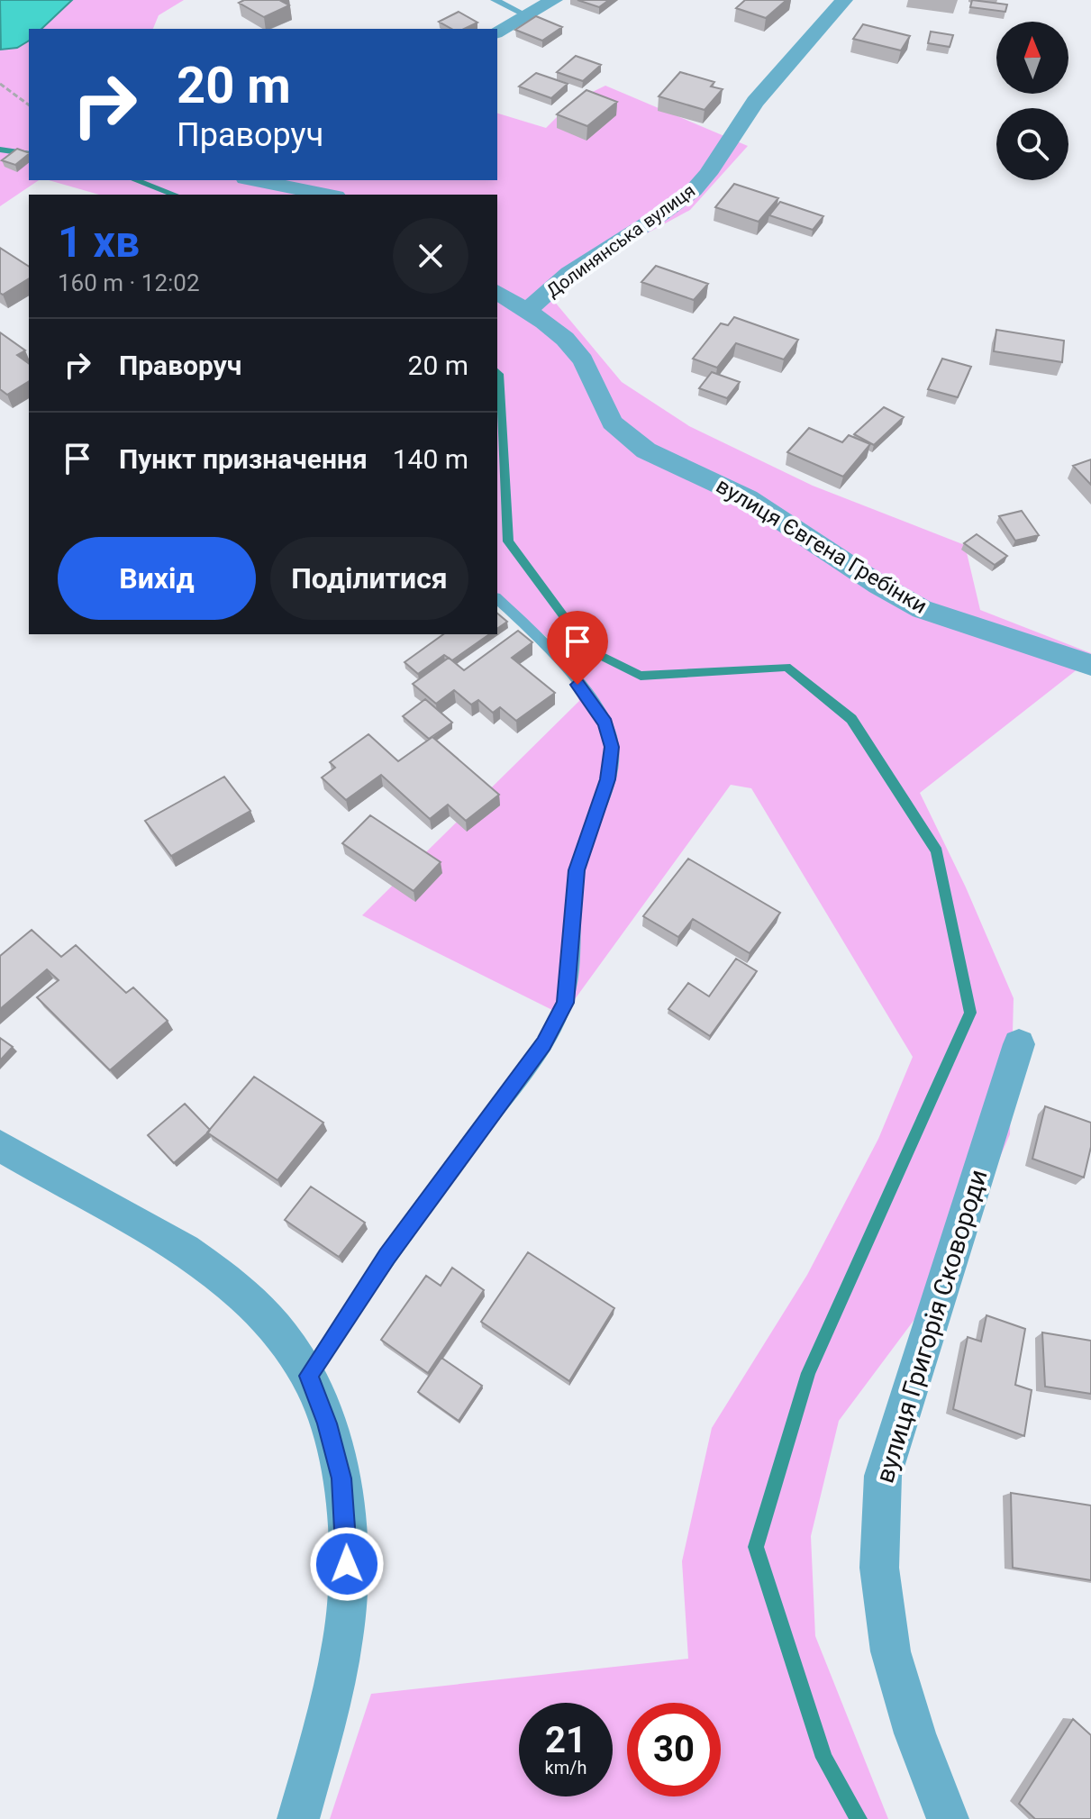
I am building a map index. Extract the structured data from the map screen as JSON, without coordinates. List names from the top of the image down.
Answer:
{
  "streets": {
    "street": ["Долинянська вулиця", "вулиця Євгена Гребінки", "вулиця Григорія Сковороди"]
  },
  "crossings": [
    ["Долинянська вулиця", "вулиця Євгена Гребінки"]
  ],
  "north": "top",
  "page": {
    "turn": ["20 m", "Праворуч"],
    "heading": ["1 хв", "160 m · 12:02"],
    "list": [
      {
        "name": "Праворуч",
        "value": "20 m"
      },
      {
        "name": "Пункт призначення",
        "value": "140 m"
      }
    ],
    "buttons": ["Вихід", "Поділитися"],
    "speed": "21 km/h",
    "limit": "30"
  }
}
